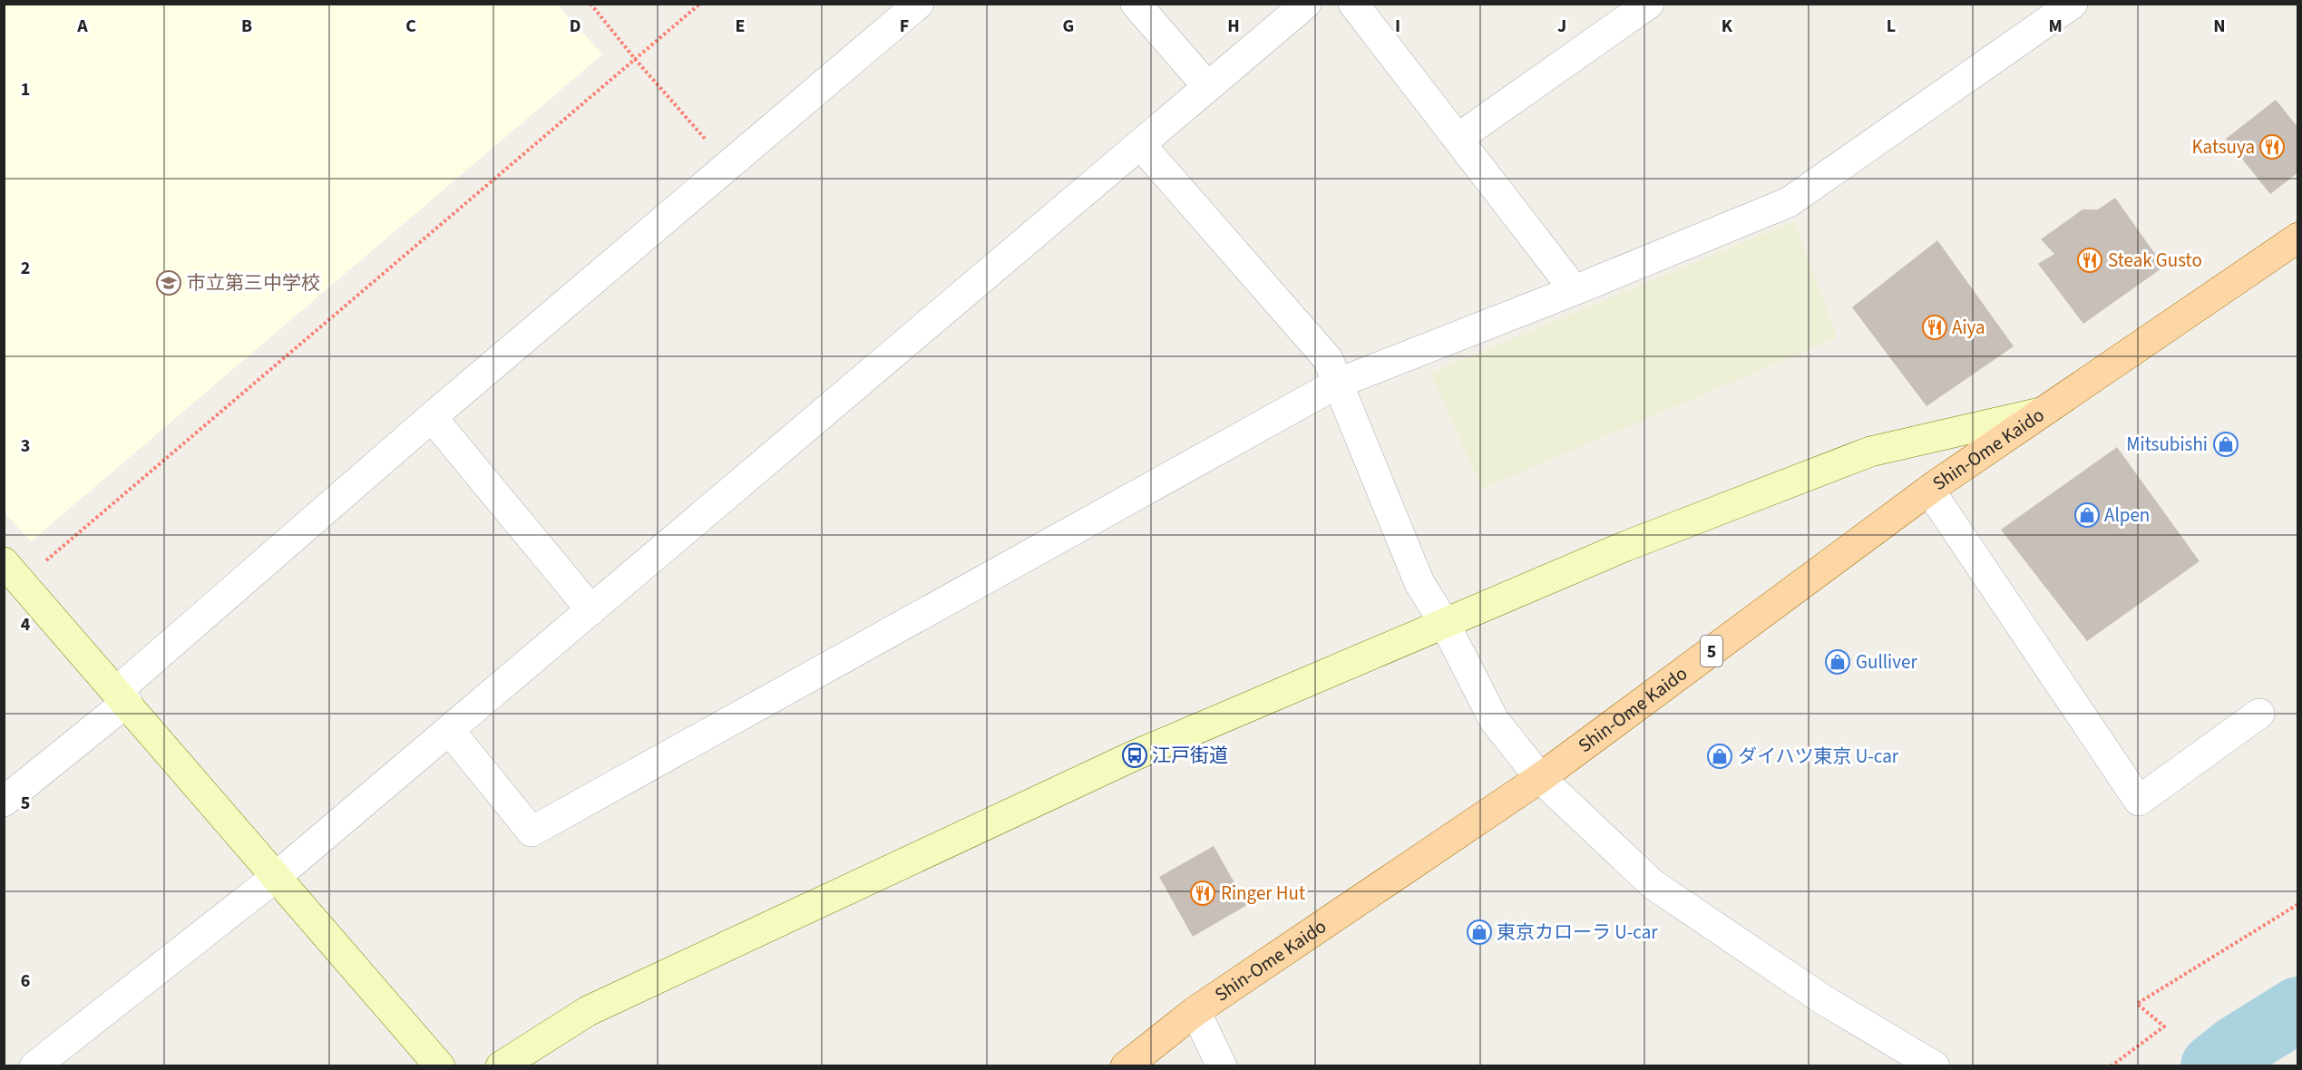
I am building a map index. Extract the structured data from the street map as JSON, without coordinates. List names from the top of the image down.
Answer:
{
  "streets": {
    "main road": ["Shin-Ome Kaido", "5"]
  },
  "places": {
    "restaurant": [
      "Katsuya",
      "Steak Gusto",
      "Aiya",
      "Ringer Hut"
    ],
    "school or university": ["市立第三中学校"],
    "shop": [
      "Mitsubishi",
      "Alpen",
      "Gulliver",
      "ダイハツ東京 U-car",
      "東京カローラ U-car"
    ],
    "bus stop": ["江戸街道"]
  },
  "grid": {
    "columns": [
      "A",
      "B",
      "C",
      "D",
      "E",
      "F",
      "G",
      "H",
      "I",
      "J",
      "K",
      "L",
      "M",
      "N"
    ],
    "rows": [
      "1",
      "2",
      "3",
      "4",
      "5",
      "6"
    ]
  }
}
